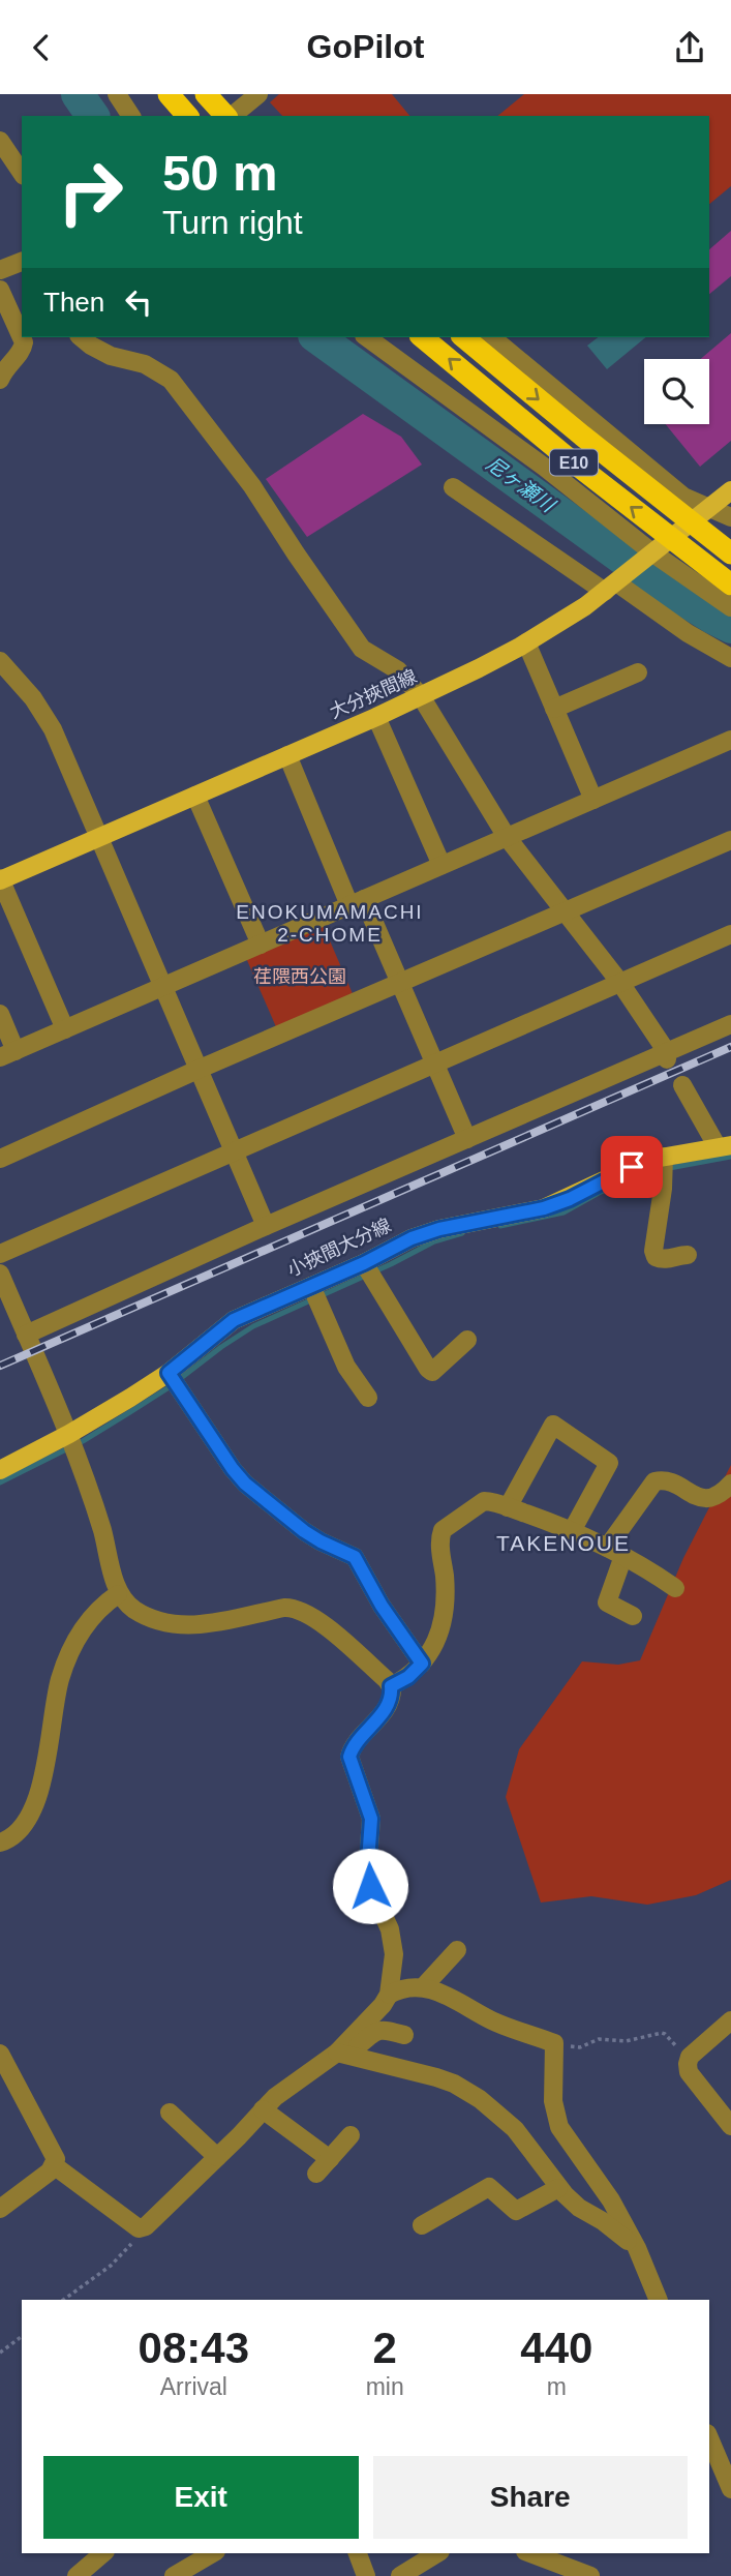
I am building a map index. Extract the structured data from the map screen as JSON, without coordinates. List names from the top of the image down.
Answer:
{
  "streets": {
    "highway": ["E10"],
    "main road": ["大分挾間線", "小挾間大分線"]
  },
  "districts": ["ENOKUMAMACHI 2-CHOME", "TAKENOUE"],
  "water": ["尼ヶ瀬川"],
  "parks": ["荏隈西公園"],
  "page": {
    "header": "GoPilot",
    "turn": ["50 m", "Turn right"],
    "then": "Then",
    "eta": [
      "08:43",
      "Arrival",
      "2",
      "min",
      "440",
      "m"
    ],
    "buttons": ["Exit", "Share"]
  }
}
